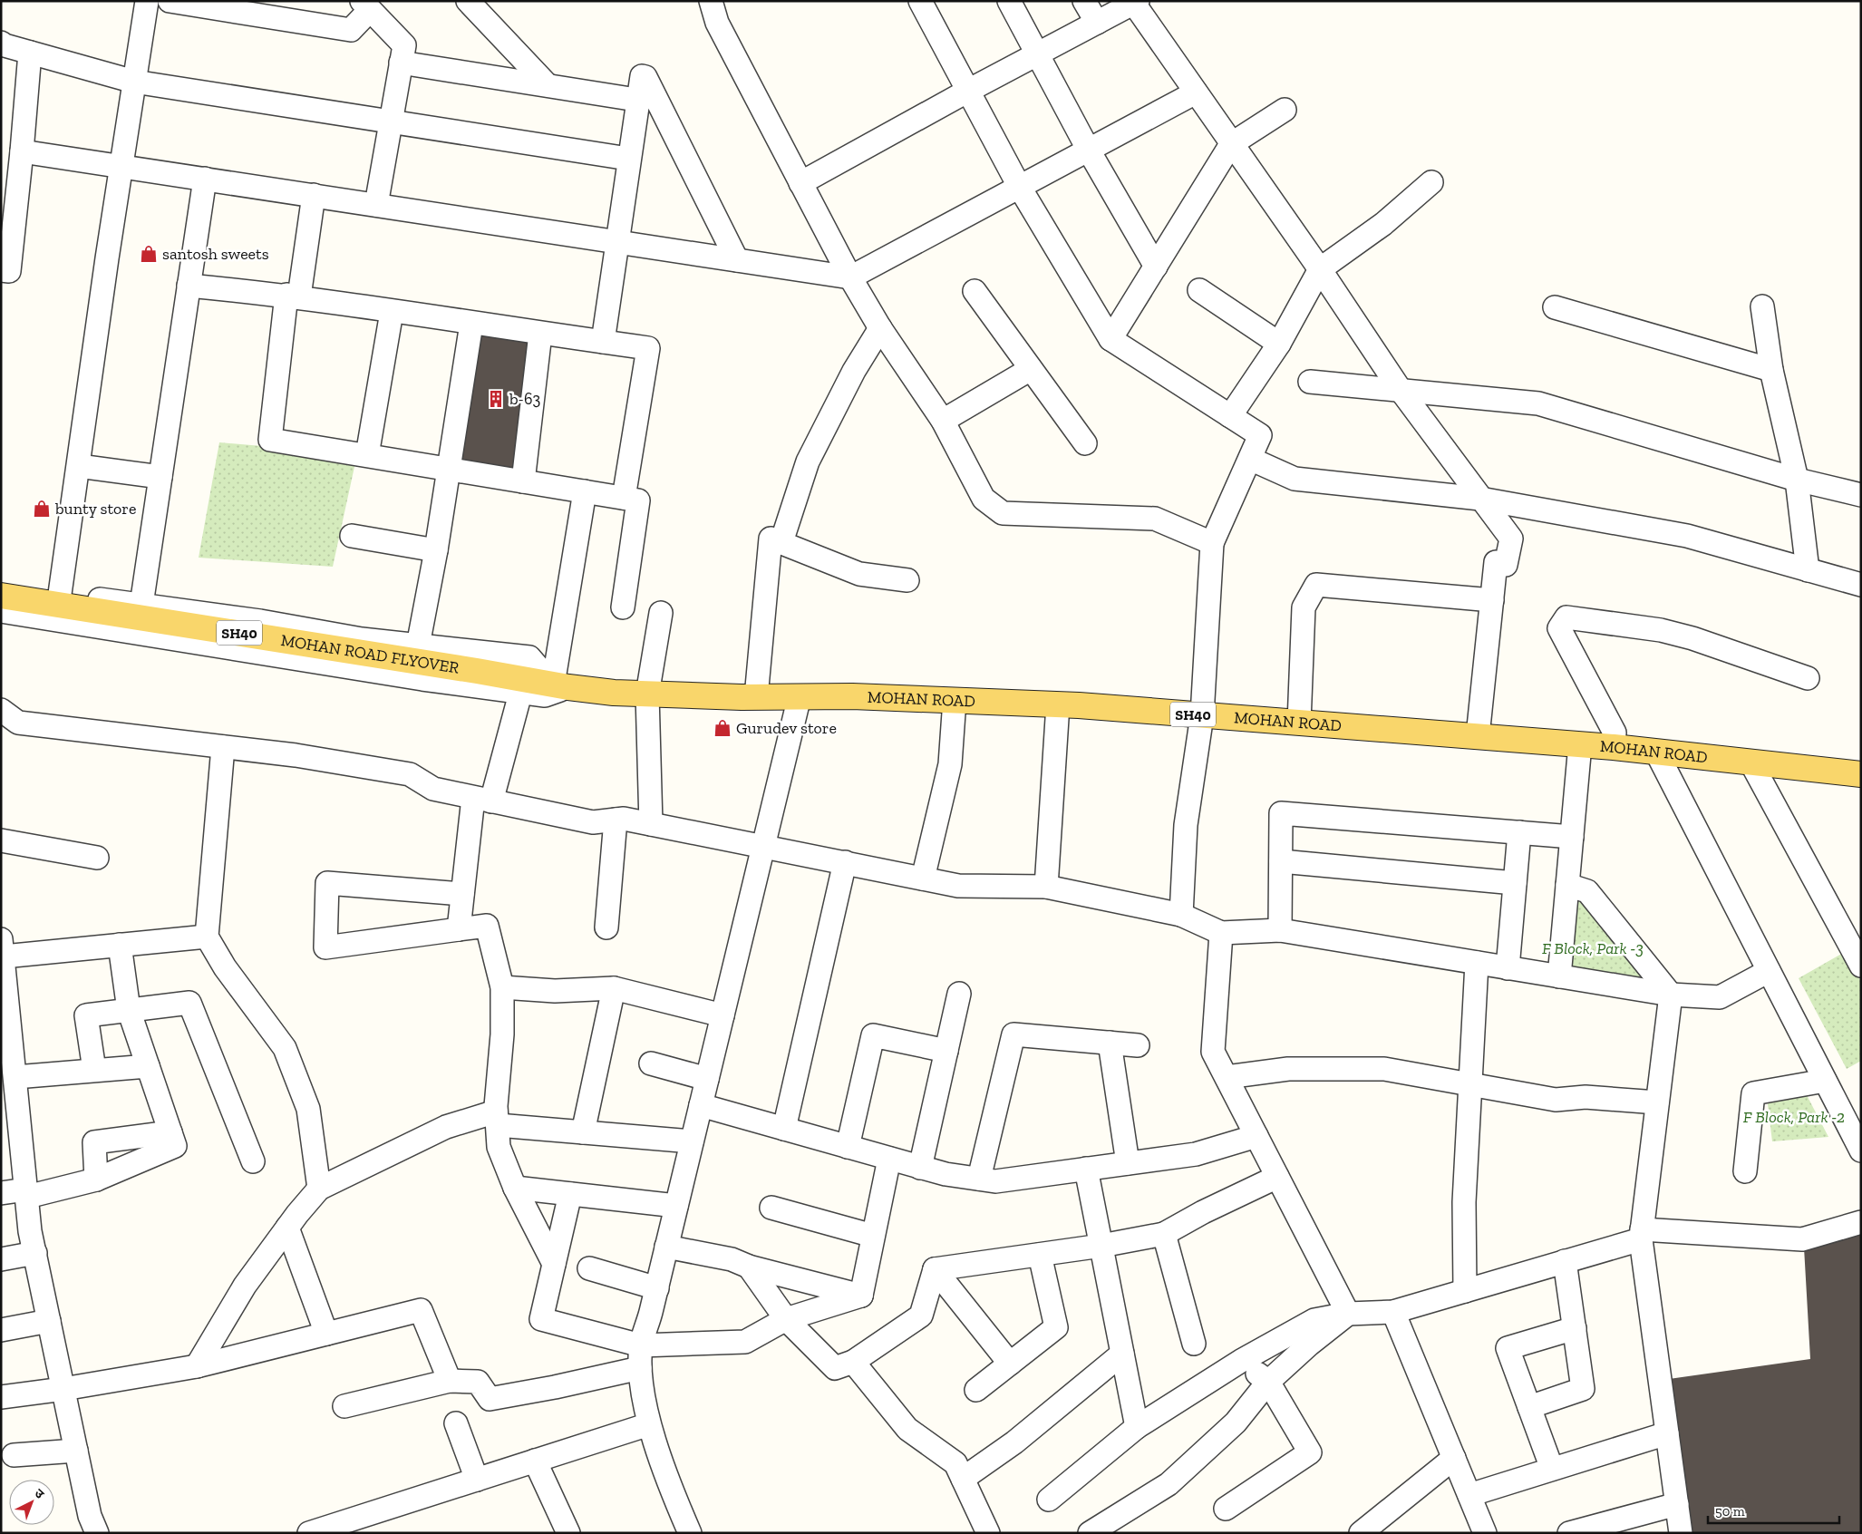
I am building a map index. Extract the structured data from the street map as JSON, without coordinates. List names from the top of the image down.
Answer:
{
  "streets": {
    "main road": ["SH40", "MOHAN ROAD FLYOVER", "MOHAN ROAD"]
  },
  "crossings": [
    ["MOHAN ROAD FLYOVER", "MOHAN ROAD"]
  ],
  "parks": ["F Block, Park -3", "F Block, Park -2"],
  "places": {
    "shop": ["santosh sweets", "bunty store", "Gurudev store"],
    "building": ["b-63"]
  },
  "scale_bar": "50 m",
  "north": "top right"
}
